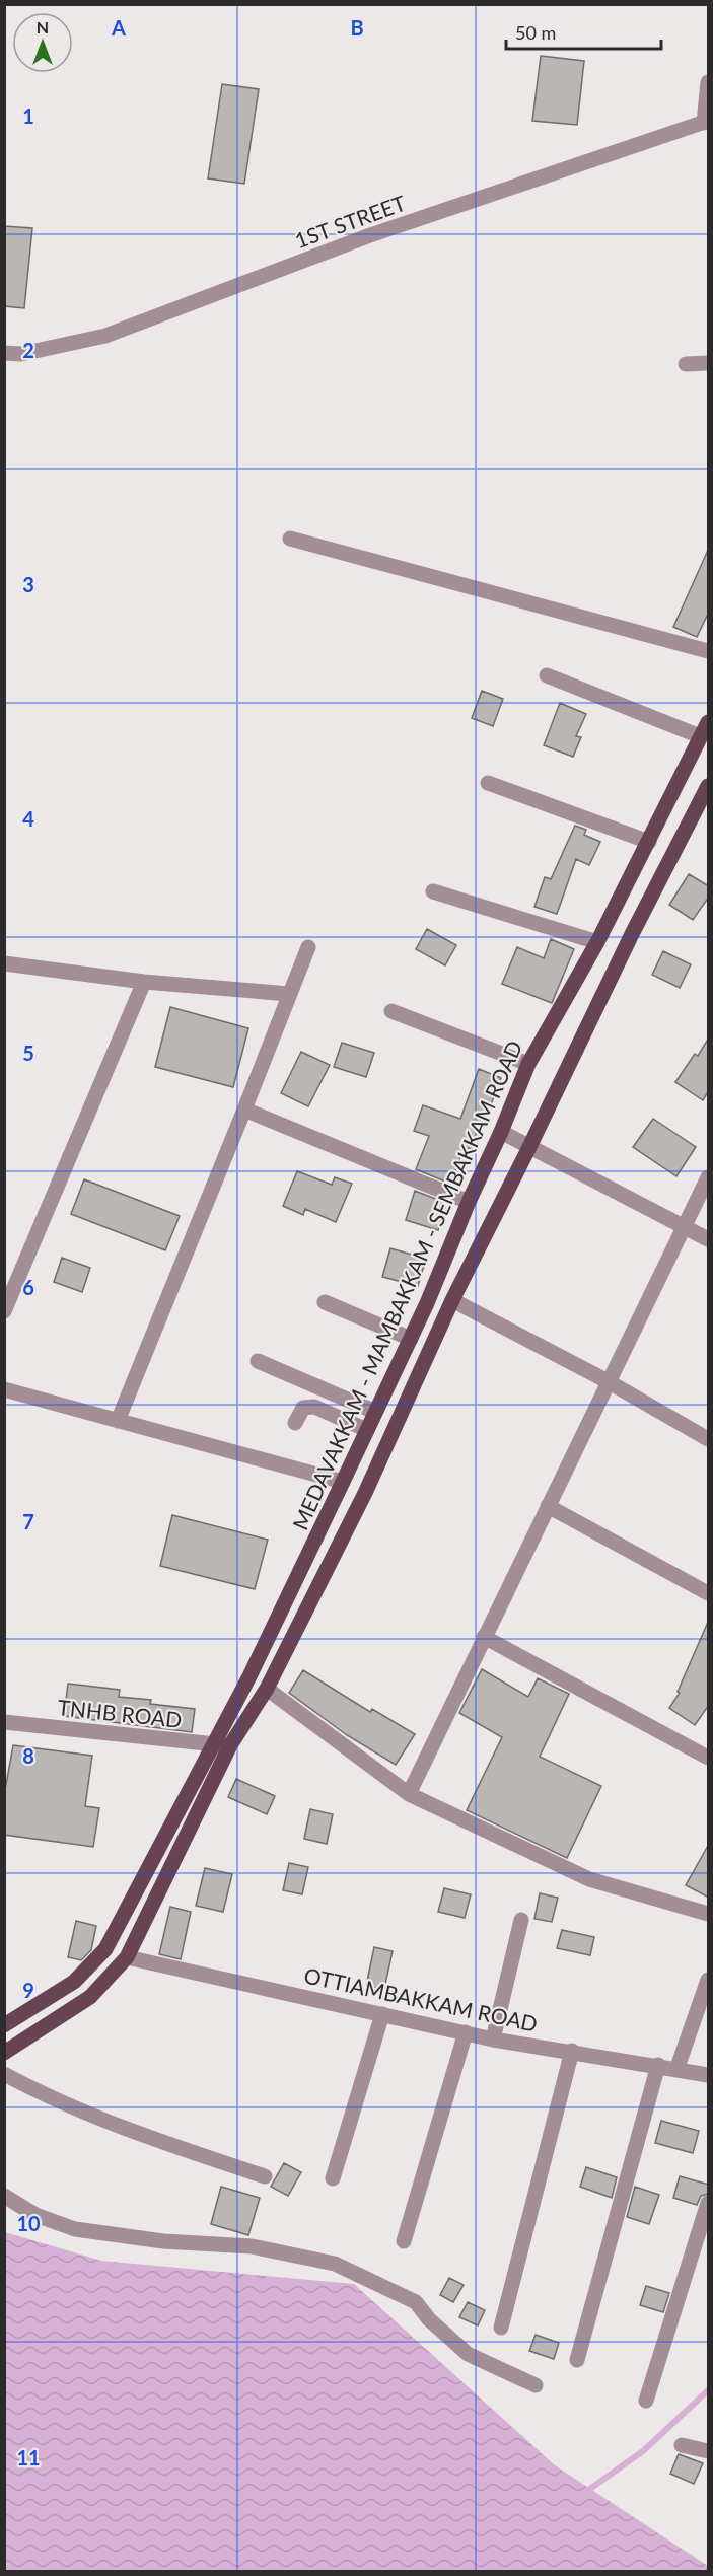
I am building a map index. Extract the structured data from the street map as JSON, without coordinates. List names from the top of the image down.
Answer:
{
  "streets": {
    "main road": ["MEDAVAKKAM - MAMBAKKAM - SEMBAKKAM ROAD"],
    "street": ["1ST STREET", "TNHB ROAD", "OTTIAMBAKKAM ROAD"]
  },
  "crossings": [
    ["MEDAVAKKAM - MAMBAKKAM - SEMBAKKAM ROAD", "TNHB ROAD"],
    ["MEDAVAKKAM - MAMBAKKAM - SEMBAKKAM ROAD", "OTTIAMBAKKAM ROAD"]
  ],
  "scale_bar": "50 m",
  "north": "top",
  "grid": {
    "columns": ["A", "B"],
    "rows": [
      "1",
      "2",
      "3",
      "4",
      "5",
      "6",
      "7",
      "8",
      "9",
      "10",
      "11"
    ]
  }
}
